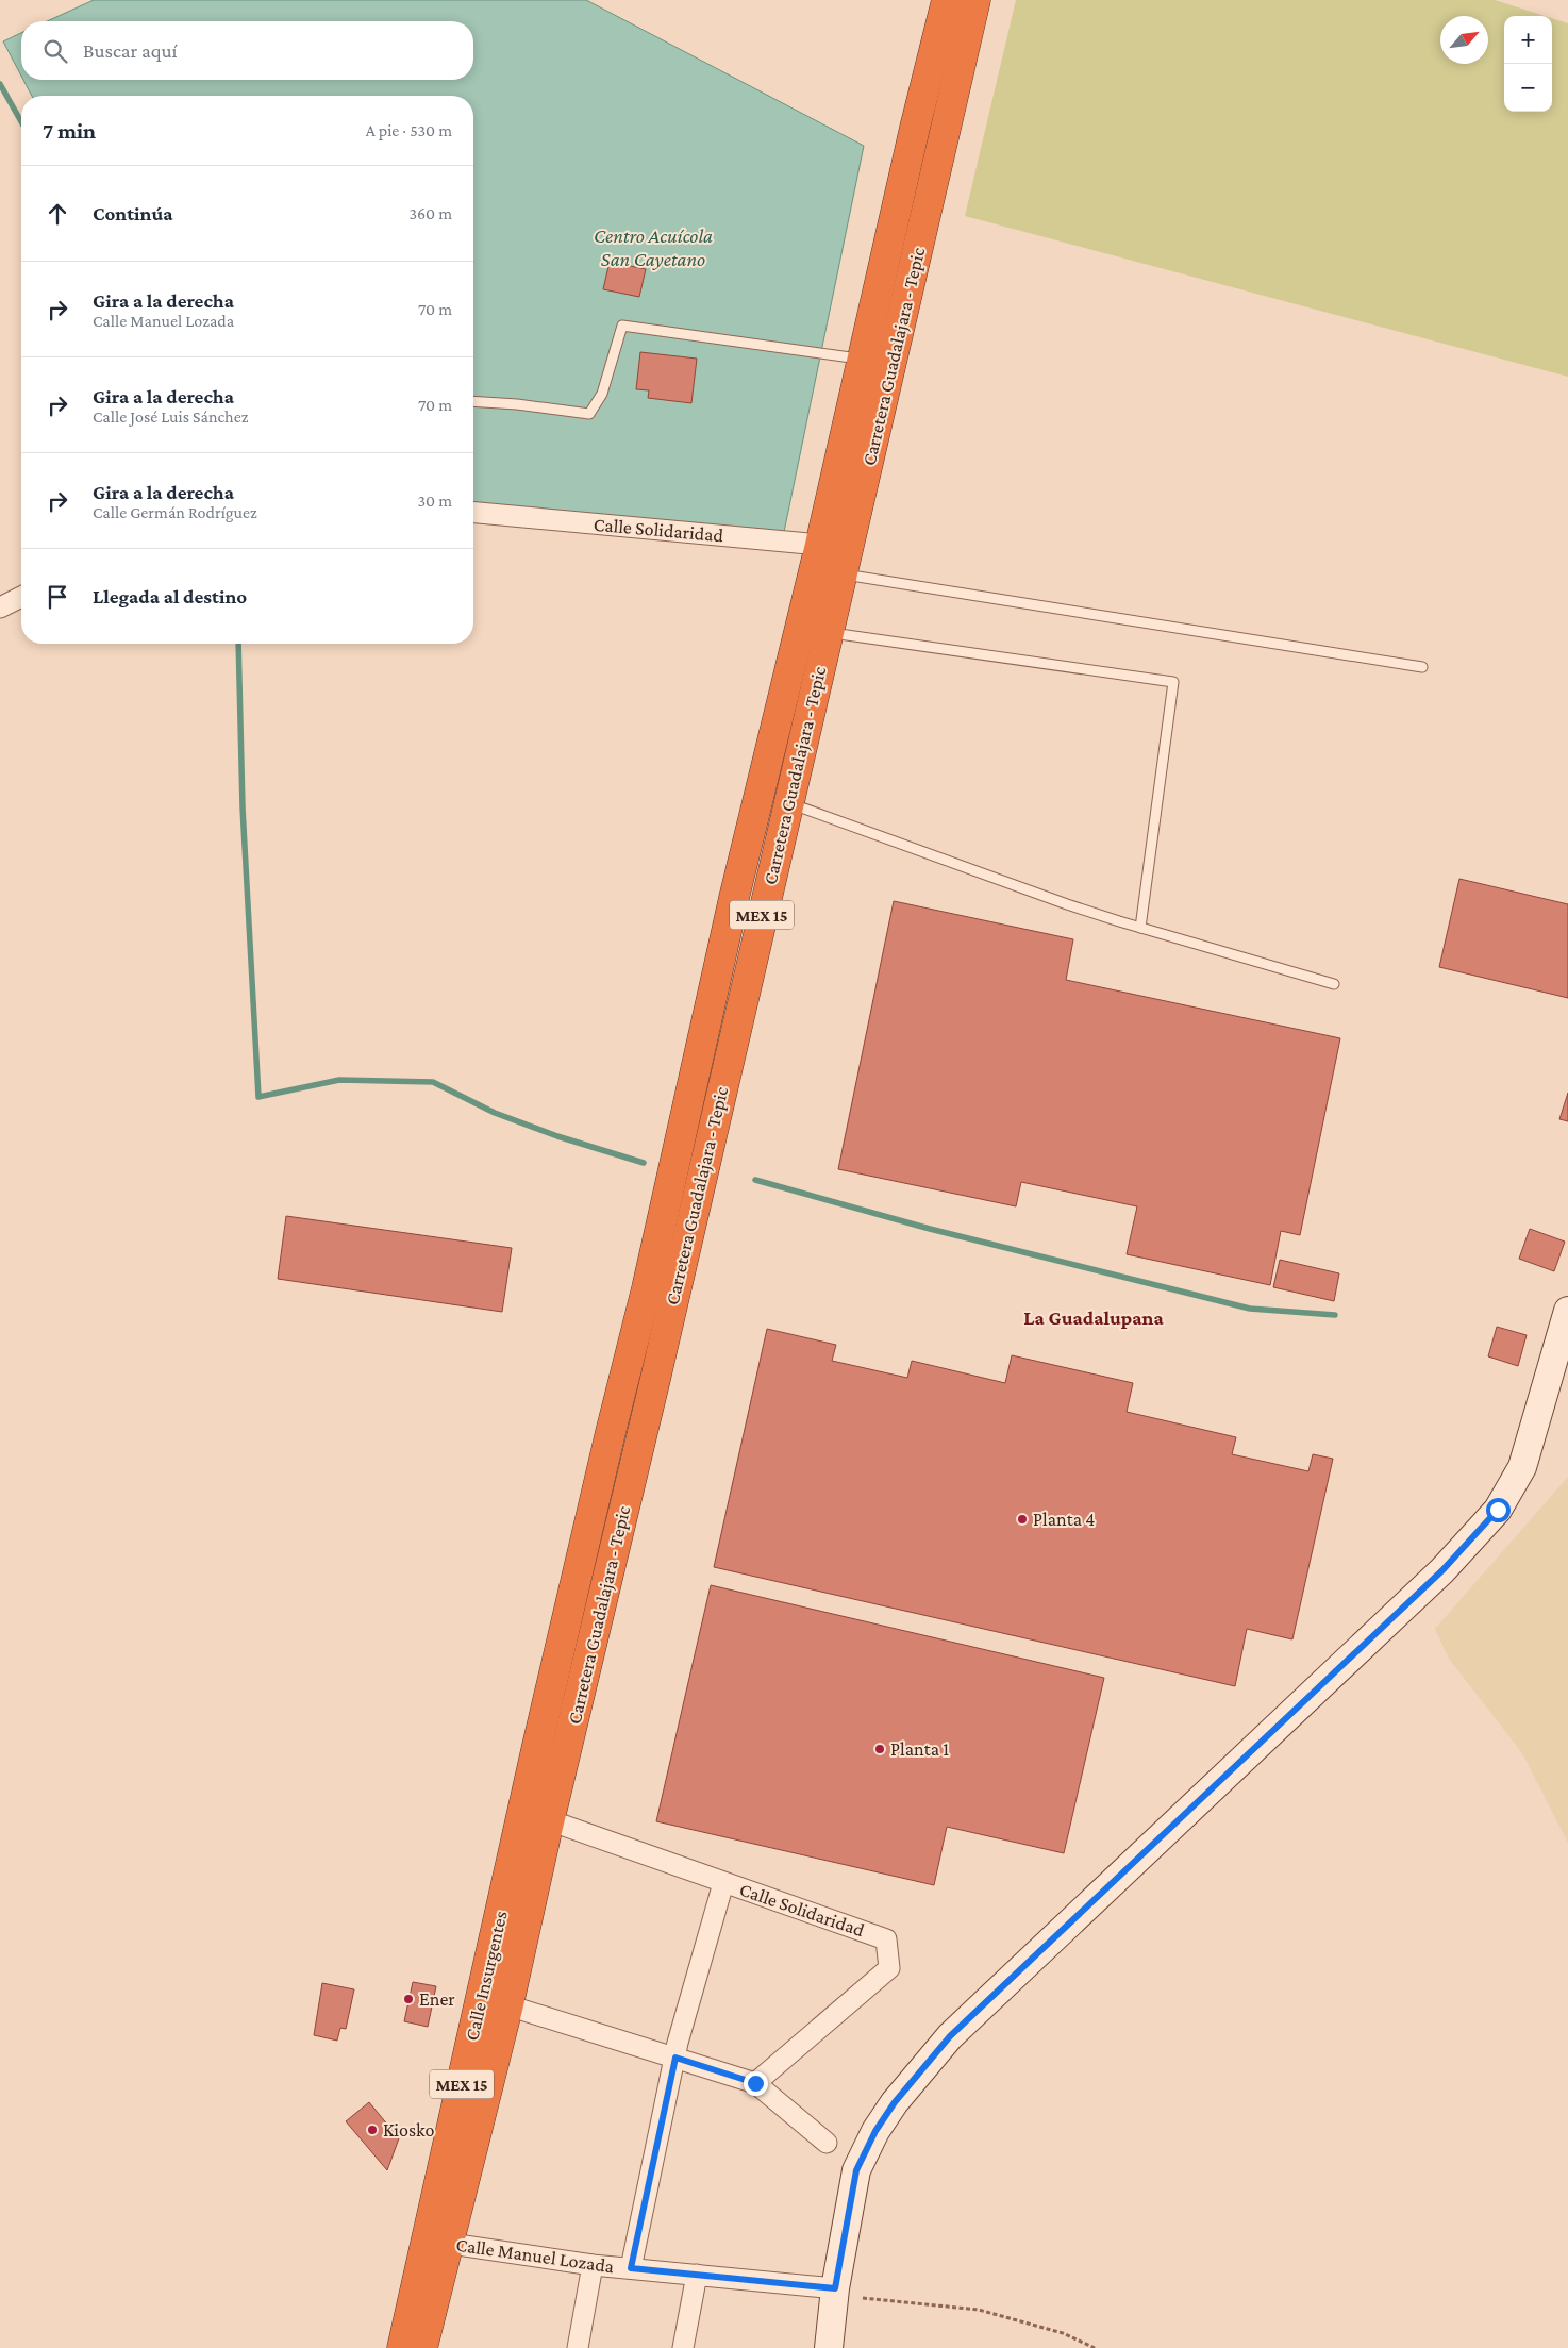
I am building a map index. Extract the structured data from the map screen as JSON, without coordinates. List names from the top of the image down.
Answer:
{
  "streets": {
    "highway": ["Carretera Guadalajara - Tepic", "MEX 15", "Calle Insurgentes"],
    "street": ["Calle Solidaridad", "Calle Manuel Lozada"]
  },
  "crossings": [
    ["Carretera Guadalajara - Tepic", "Calle Solidaridad"],
    ["Carretera Guadalajara - Tepic", "Calle Insurgentes"],
    ["Calle Solidaridad", "Calle Insurgentes"],
    ["Calle Insurgentes", "Calle Manuel Lozada"]
  ],
  "districts": ["La Guadalupana"],
  "water": ["Centro Acuícola San Cayetano"],
  "places": [
    "Planta 4",
    "Planta 1",
    "Ener",
    "Kiosko"
  ],
  "north": "top right",
  "page": {
    "map_buttons": ["+", "−"],
    "search": "Buscar aquí",
    "heading": ["7 min", "A pie · 530 m"],
    "list": [
      ["Continúa", "360 m"],
      ["Gira a la derecha", "Calle Manuel Lozada", "70 m"],
      ["Gira a la derecha", "Calle José Luis Sánchez", "70 m"],
      ["Gira a la derecha", "Calle Germán Rodríguez", "30 m"],
      "Llegada al destino"
    ]
  }
}
